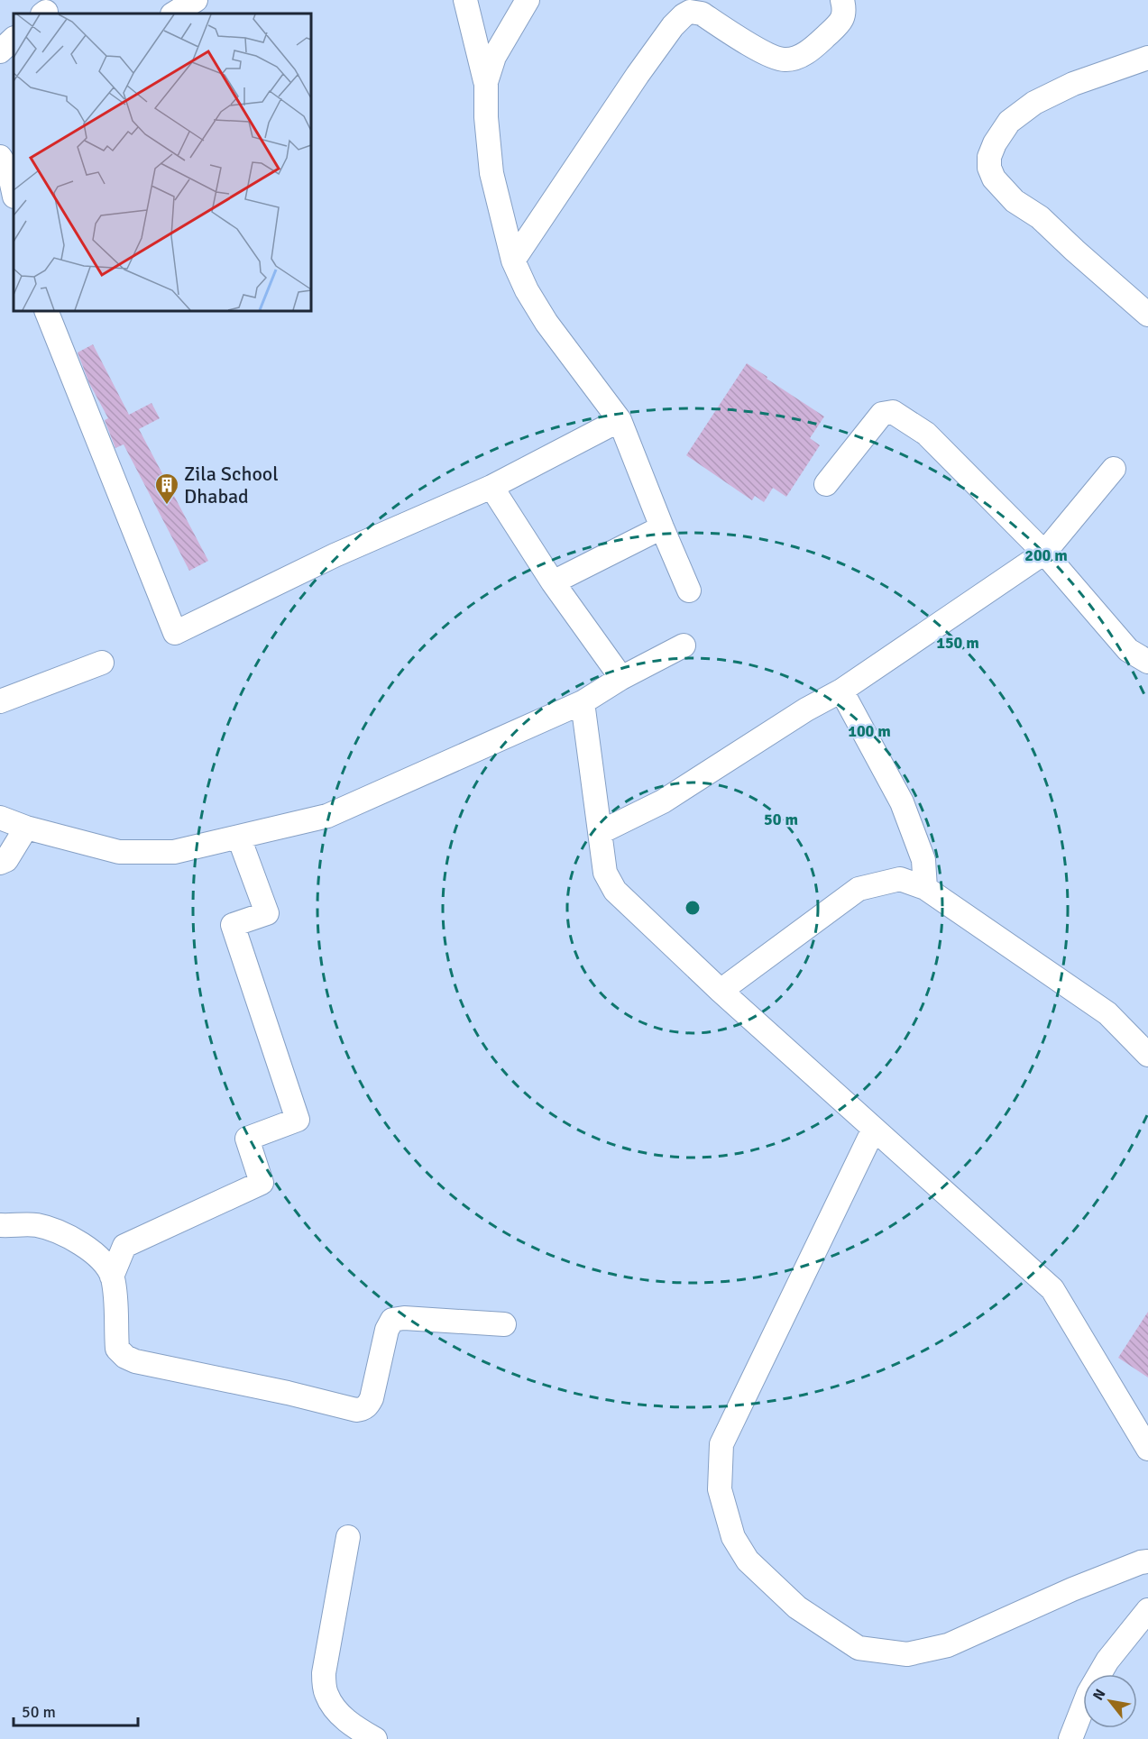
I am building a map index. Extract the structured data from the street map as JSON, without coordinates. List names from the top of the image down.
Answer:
{
  "places": {
    "building": ["Zila School Dhabad"]
  },
  "scale_bar": "50 m",
  "north": "top left",
  "rings": [
    "200 m",
    "150 m",
    "100 m",
    "50 m"
  ]
}
